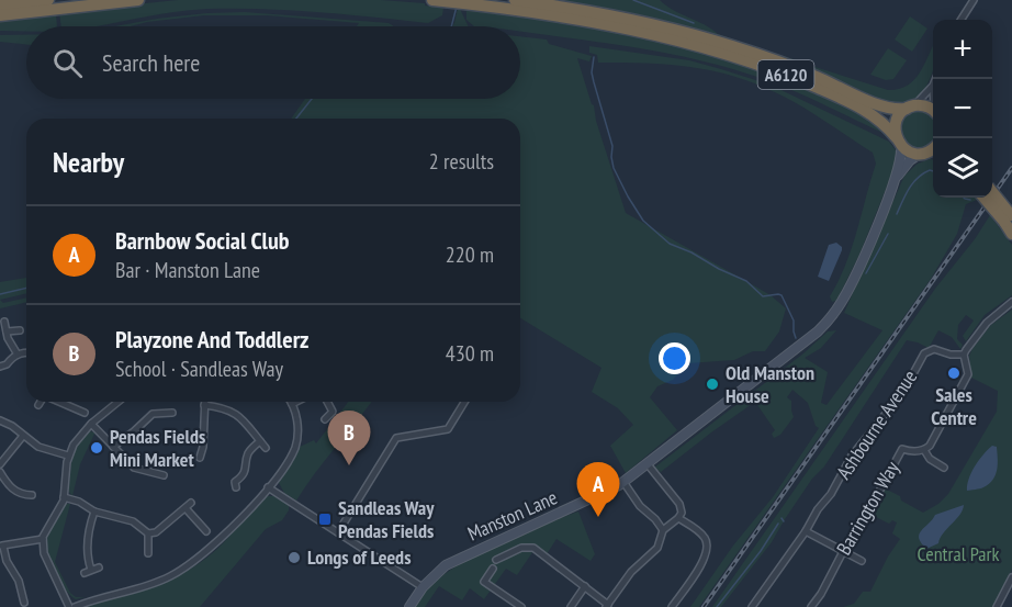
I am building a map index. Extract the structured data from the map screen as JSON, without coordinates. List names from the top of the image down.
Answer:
{
  "streets": {
    "highway": ["A6120"],
    "street": ["Ashbourne Avenue", "Barrington Way", "Manston Lane"]
  },
  "crossings": [
    ["A6120", "Manston Lane"],
    ["Ashbourne Avenue", "Barrington Way"]
  ],
  "parks": ["Central Park"],
  "places": {
    "other": [
      "Sales Centre",
      "Old Manston House",
      "Pendas Fields Mini Market",
      "Longs of Leeds"
    ],
    "transit": ["Sandleas Way Pendas Fields"]
  },
  "page": {
    "map_buttons": ["+", "−"],
    "search": "Search here",
    "heading": ["Nearby", "2 results"],
    "list": [
      {
        "mark": "A",
        "name": "Barnbow Social Club",
        "note": "Bar · Manston Lane",
        "value": "220 m"
      },
      {
        "mark": "B",
        "name": "Playzone And Toddlerz",
        "note": "School · Sandleas Way",
        "value": "430 m"
      }
    ],
    "pins": ["B", "A"]
  }
}
